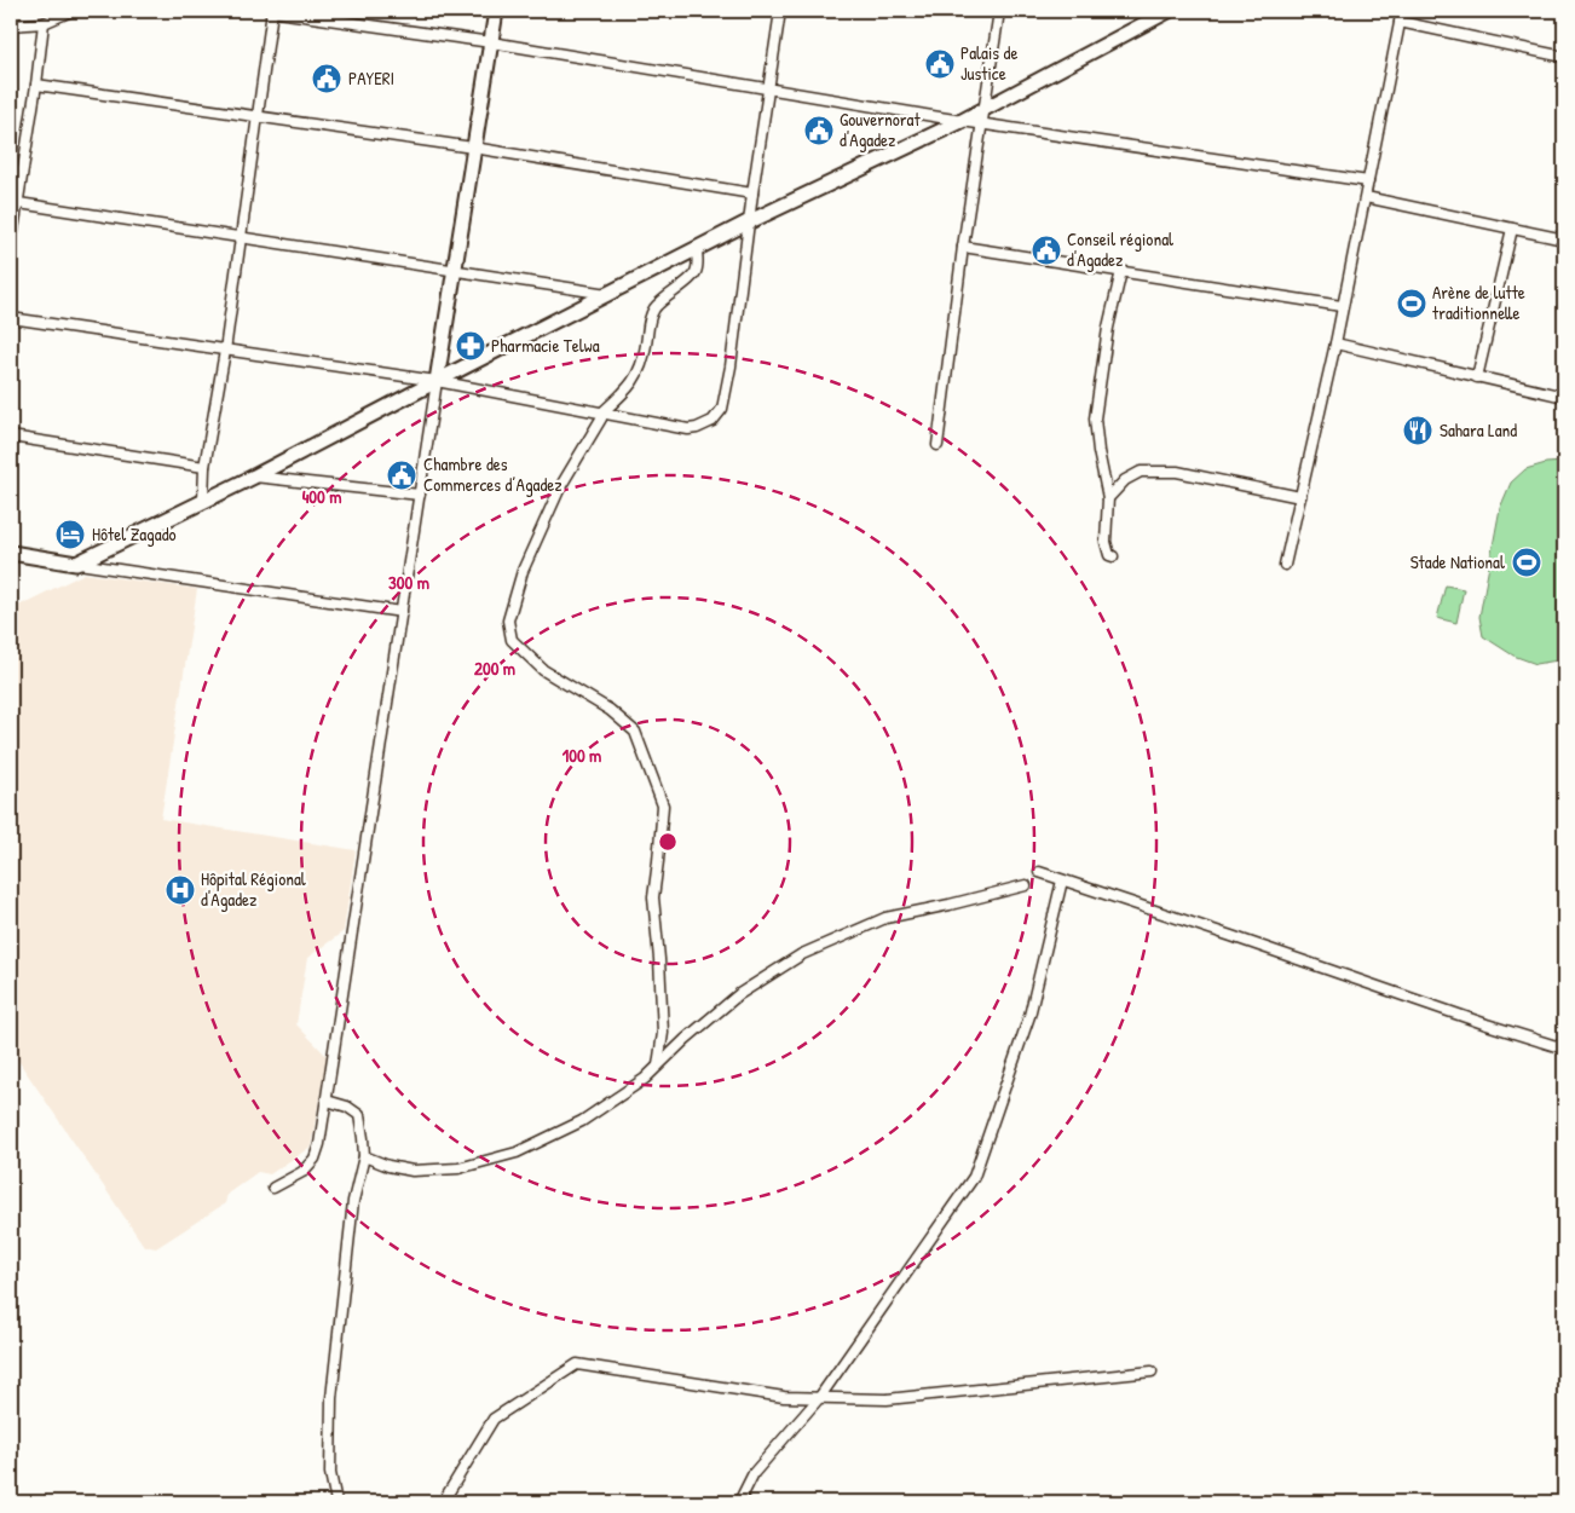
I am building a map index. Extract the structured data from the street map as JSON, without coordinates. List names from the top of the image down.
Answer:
{
  "places": {
    "public building": [
      "Palais de Justice",
      "PAYERI",
      "Gouvernorat d'Agadez",
      "Conseil régional d'Agadez",
      "Chambre des Commerces d’Agadez"
    ],
    "sports": ["Arène de lutte traditionnelle", "Stade National"],
    "pharmacy": ["Pharmacie Telwa"],
    "restaurant": ["Sahara Land"],
    "hotel": ["Hôtel Zagado"],
    "hospital": ["Hôpital Régional d'Agadez"]
  },
  "rings": [
    "400 m",
    "300 m",
    "200 m",
    "100 m"
  ]
}
